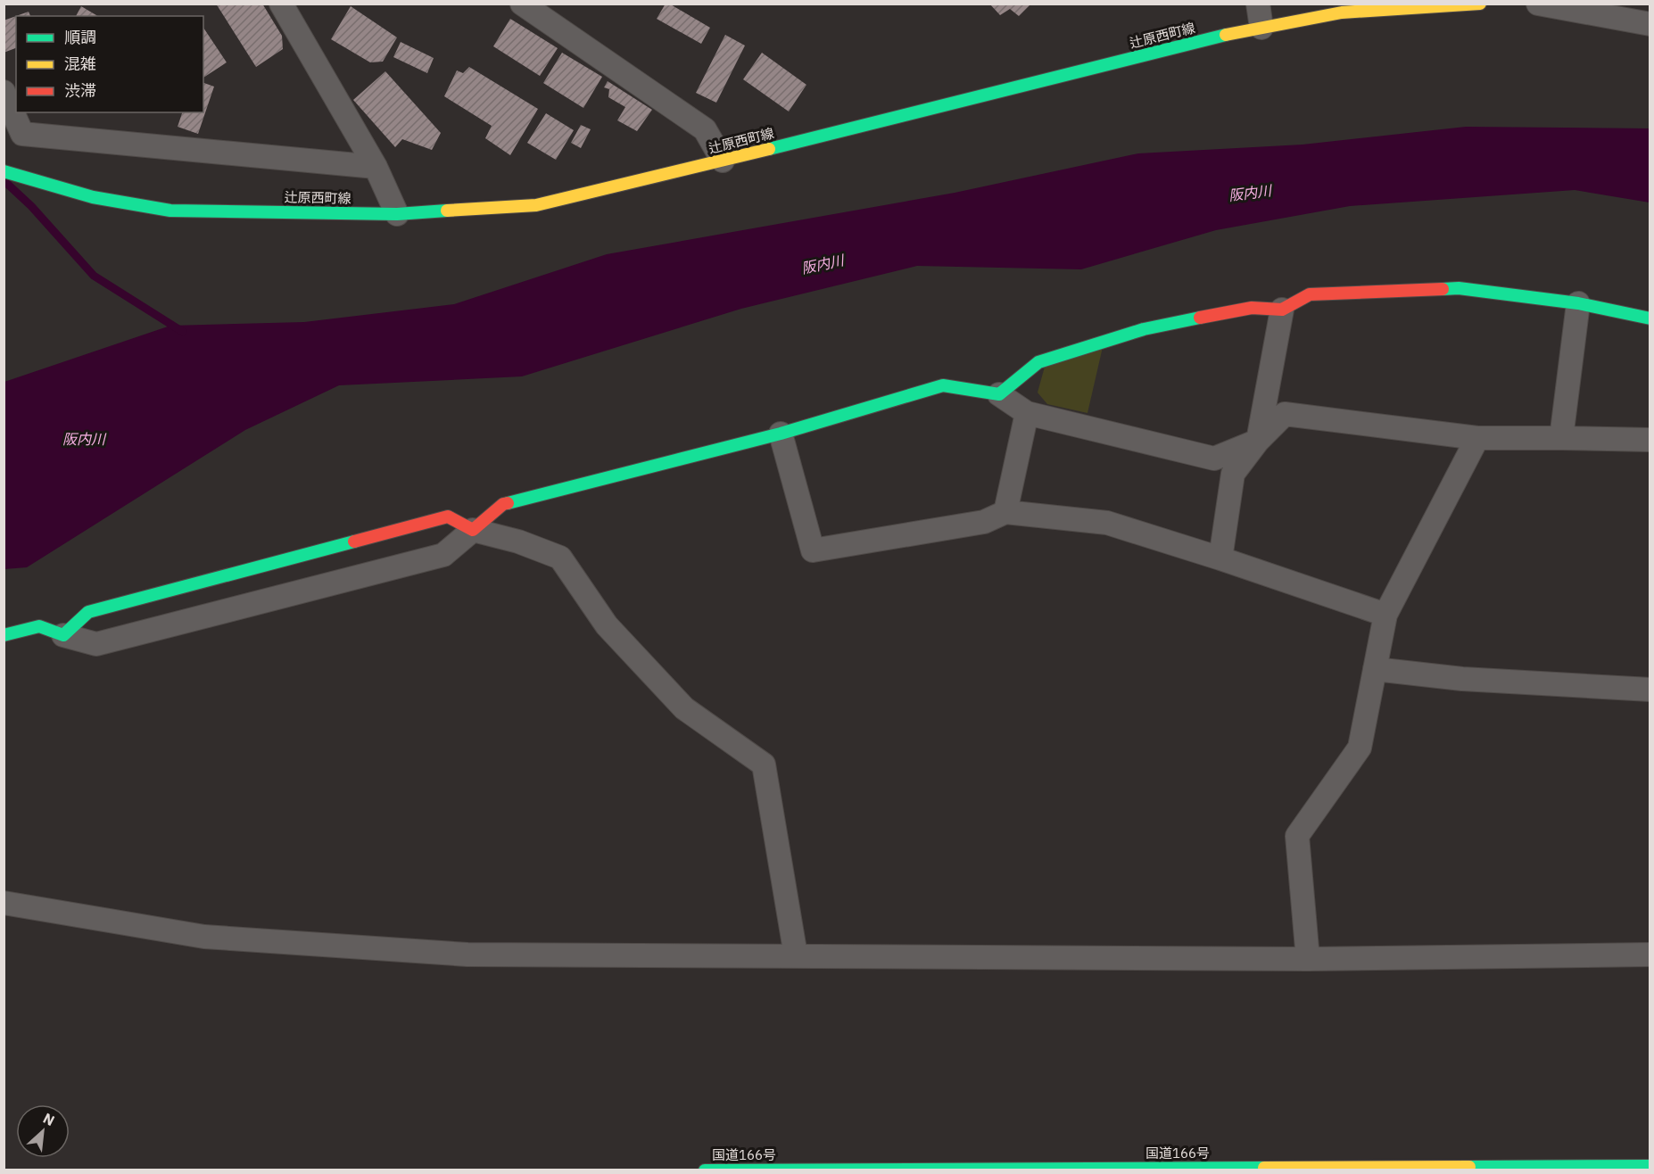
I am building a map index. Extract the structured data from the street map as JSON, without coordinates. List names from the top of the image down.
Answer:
{
  "streets": {
    "main road": ["辻原西町線", "国道166号"]
  },
  "water": ["阪内川"],
  "legend": ["順調", "混雑", "渋滞"],
  "north": "top right"
}
